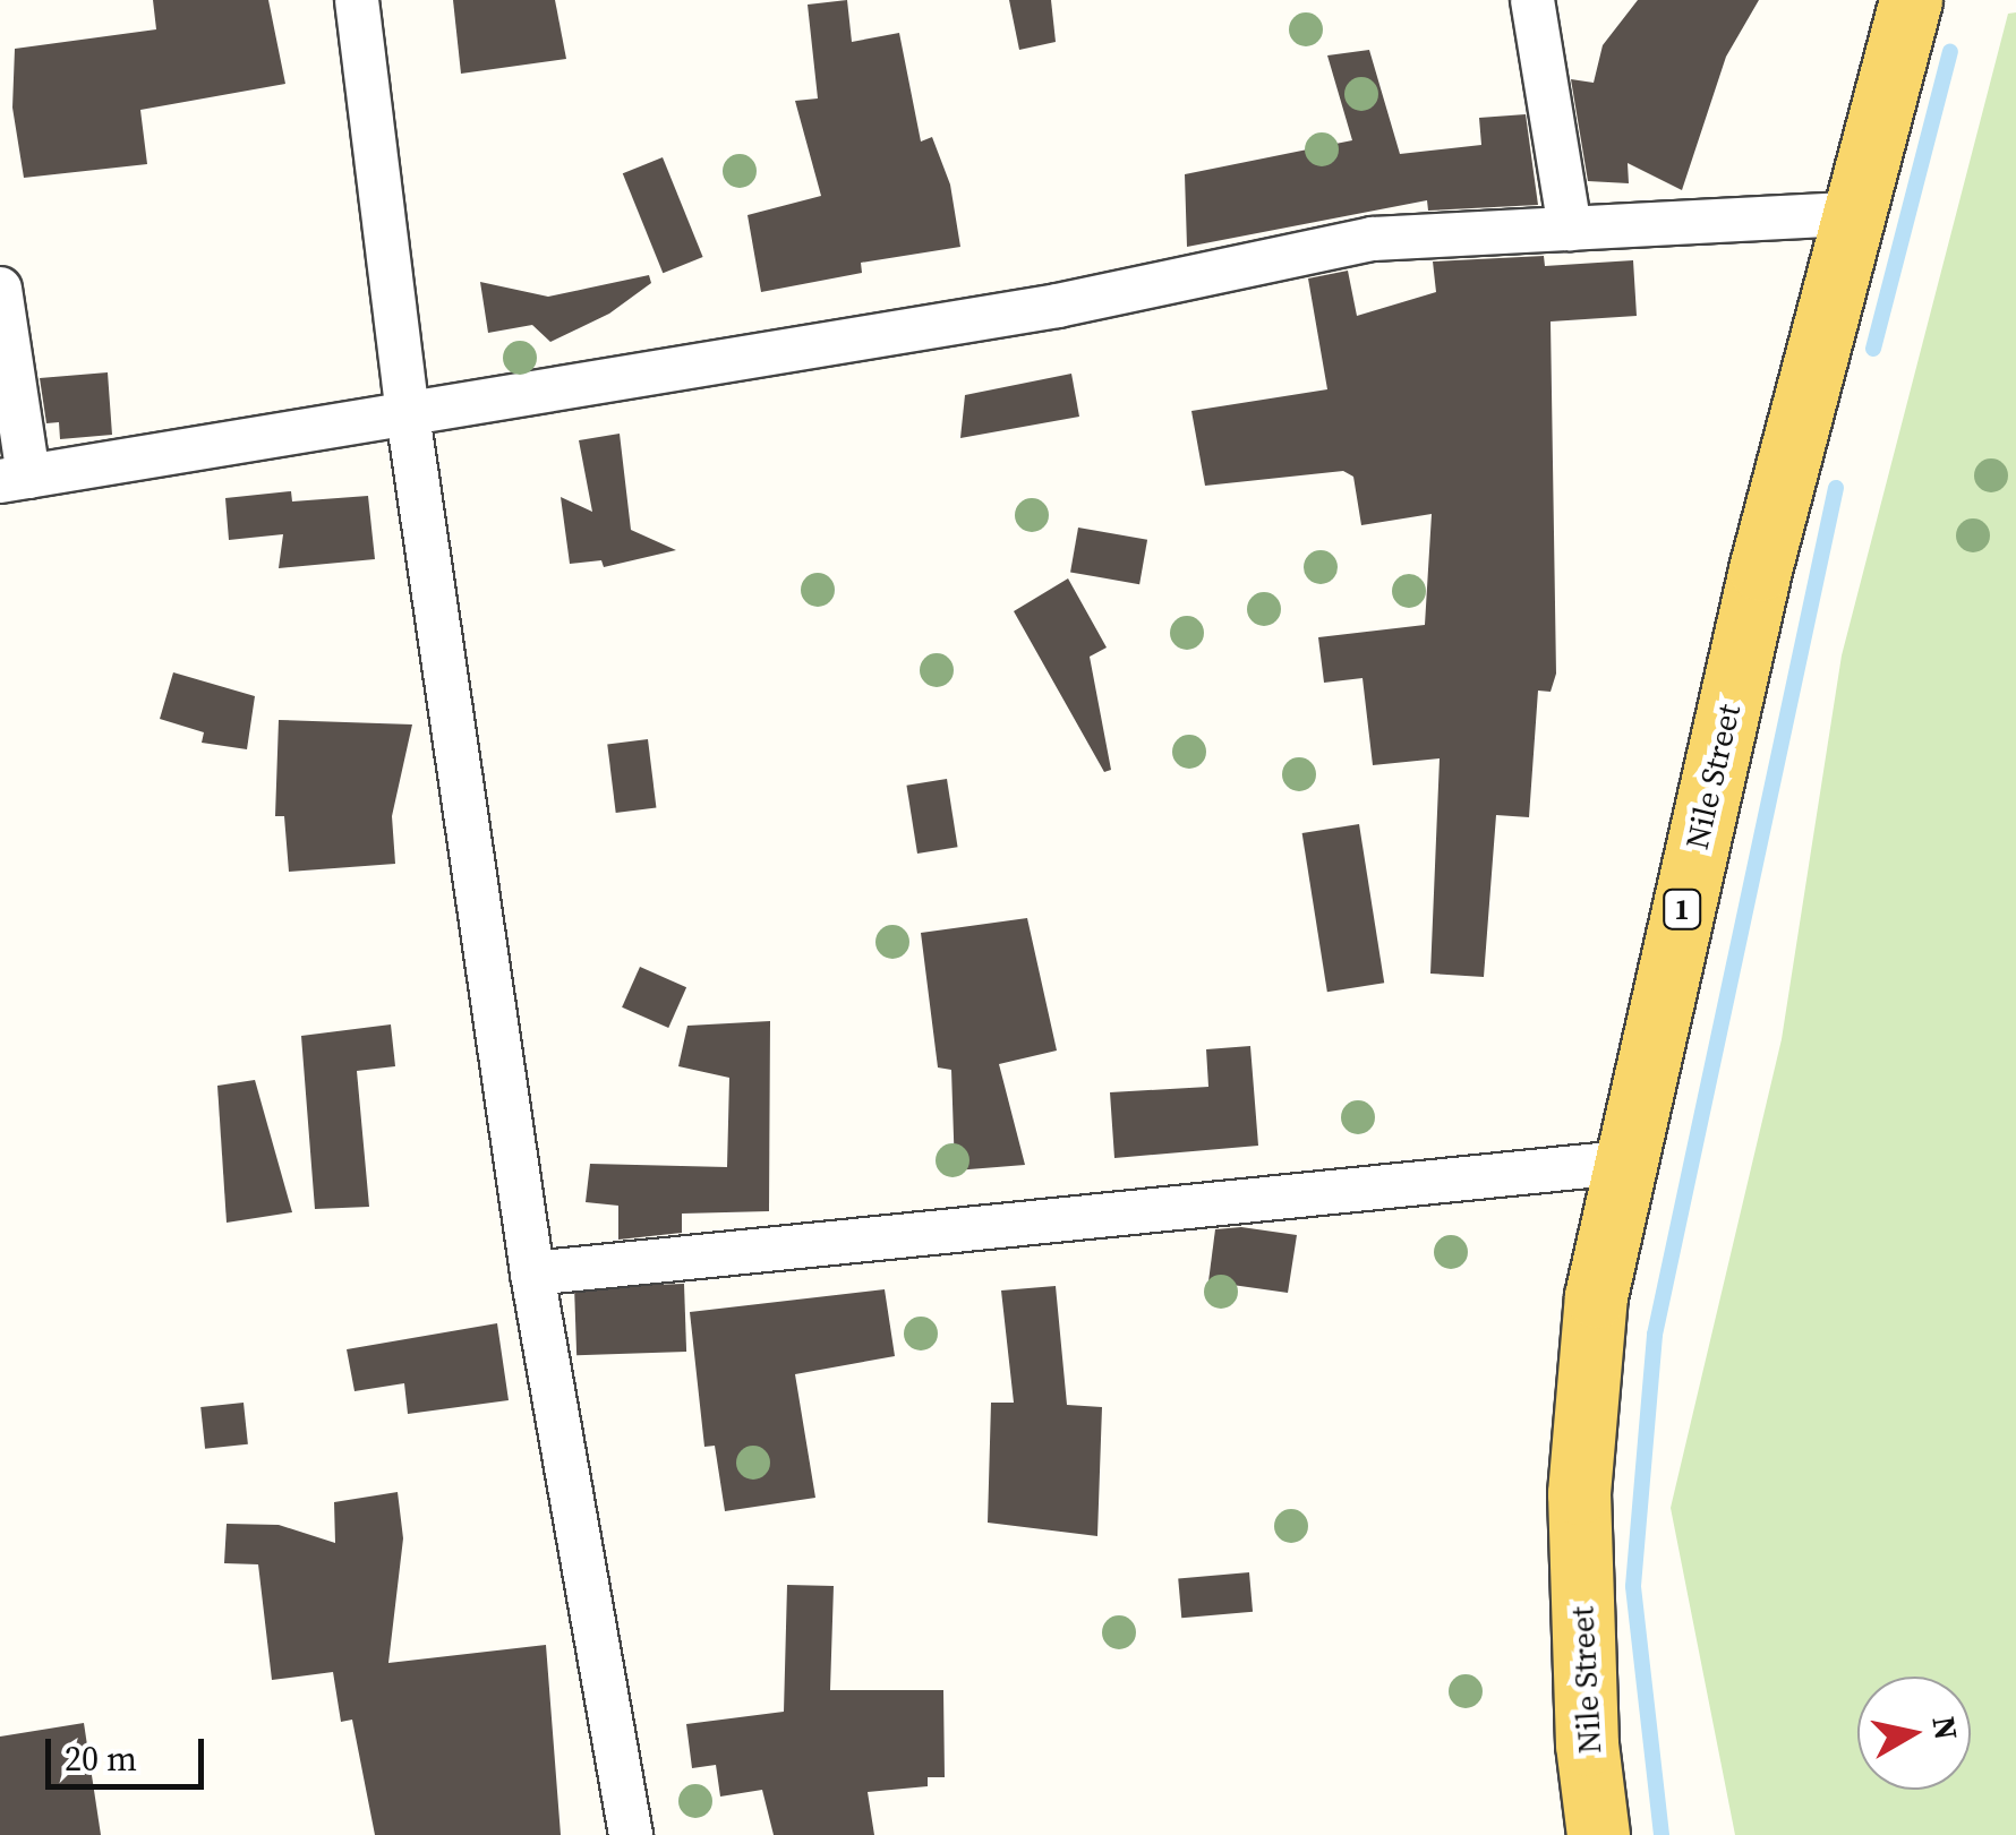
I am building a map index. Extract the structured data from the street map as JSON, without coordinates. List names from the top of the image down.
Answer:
{
  "streets": {
    "main road": ["Nile Street", "1"]
  },
  "scale_bar": "20 m",
  "north": "right"
}
